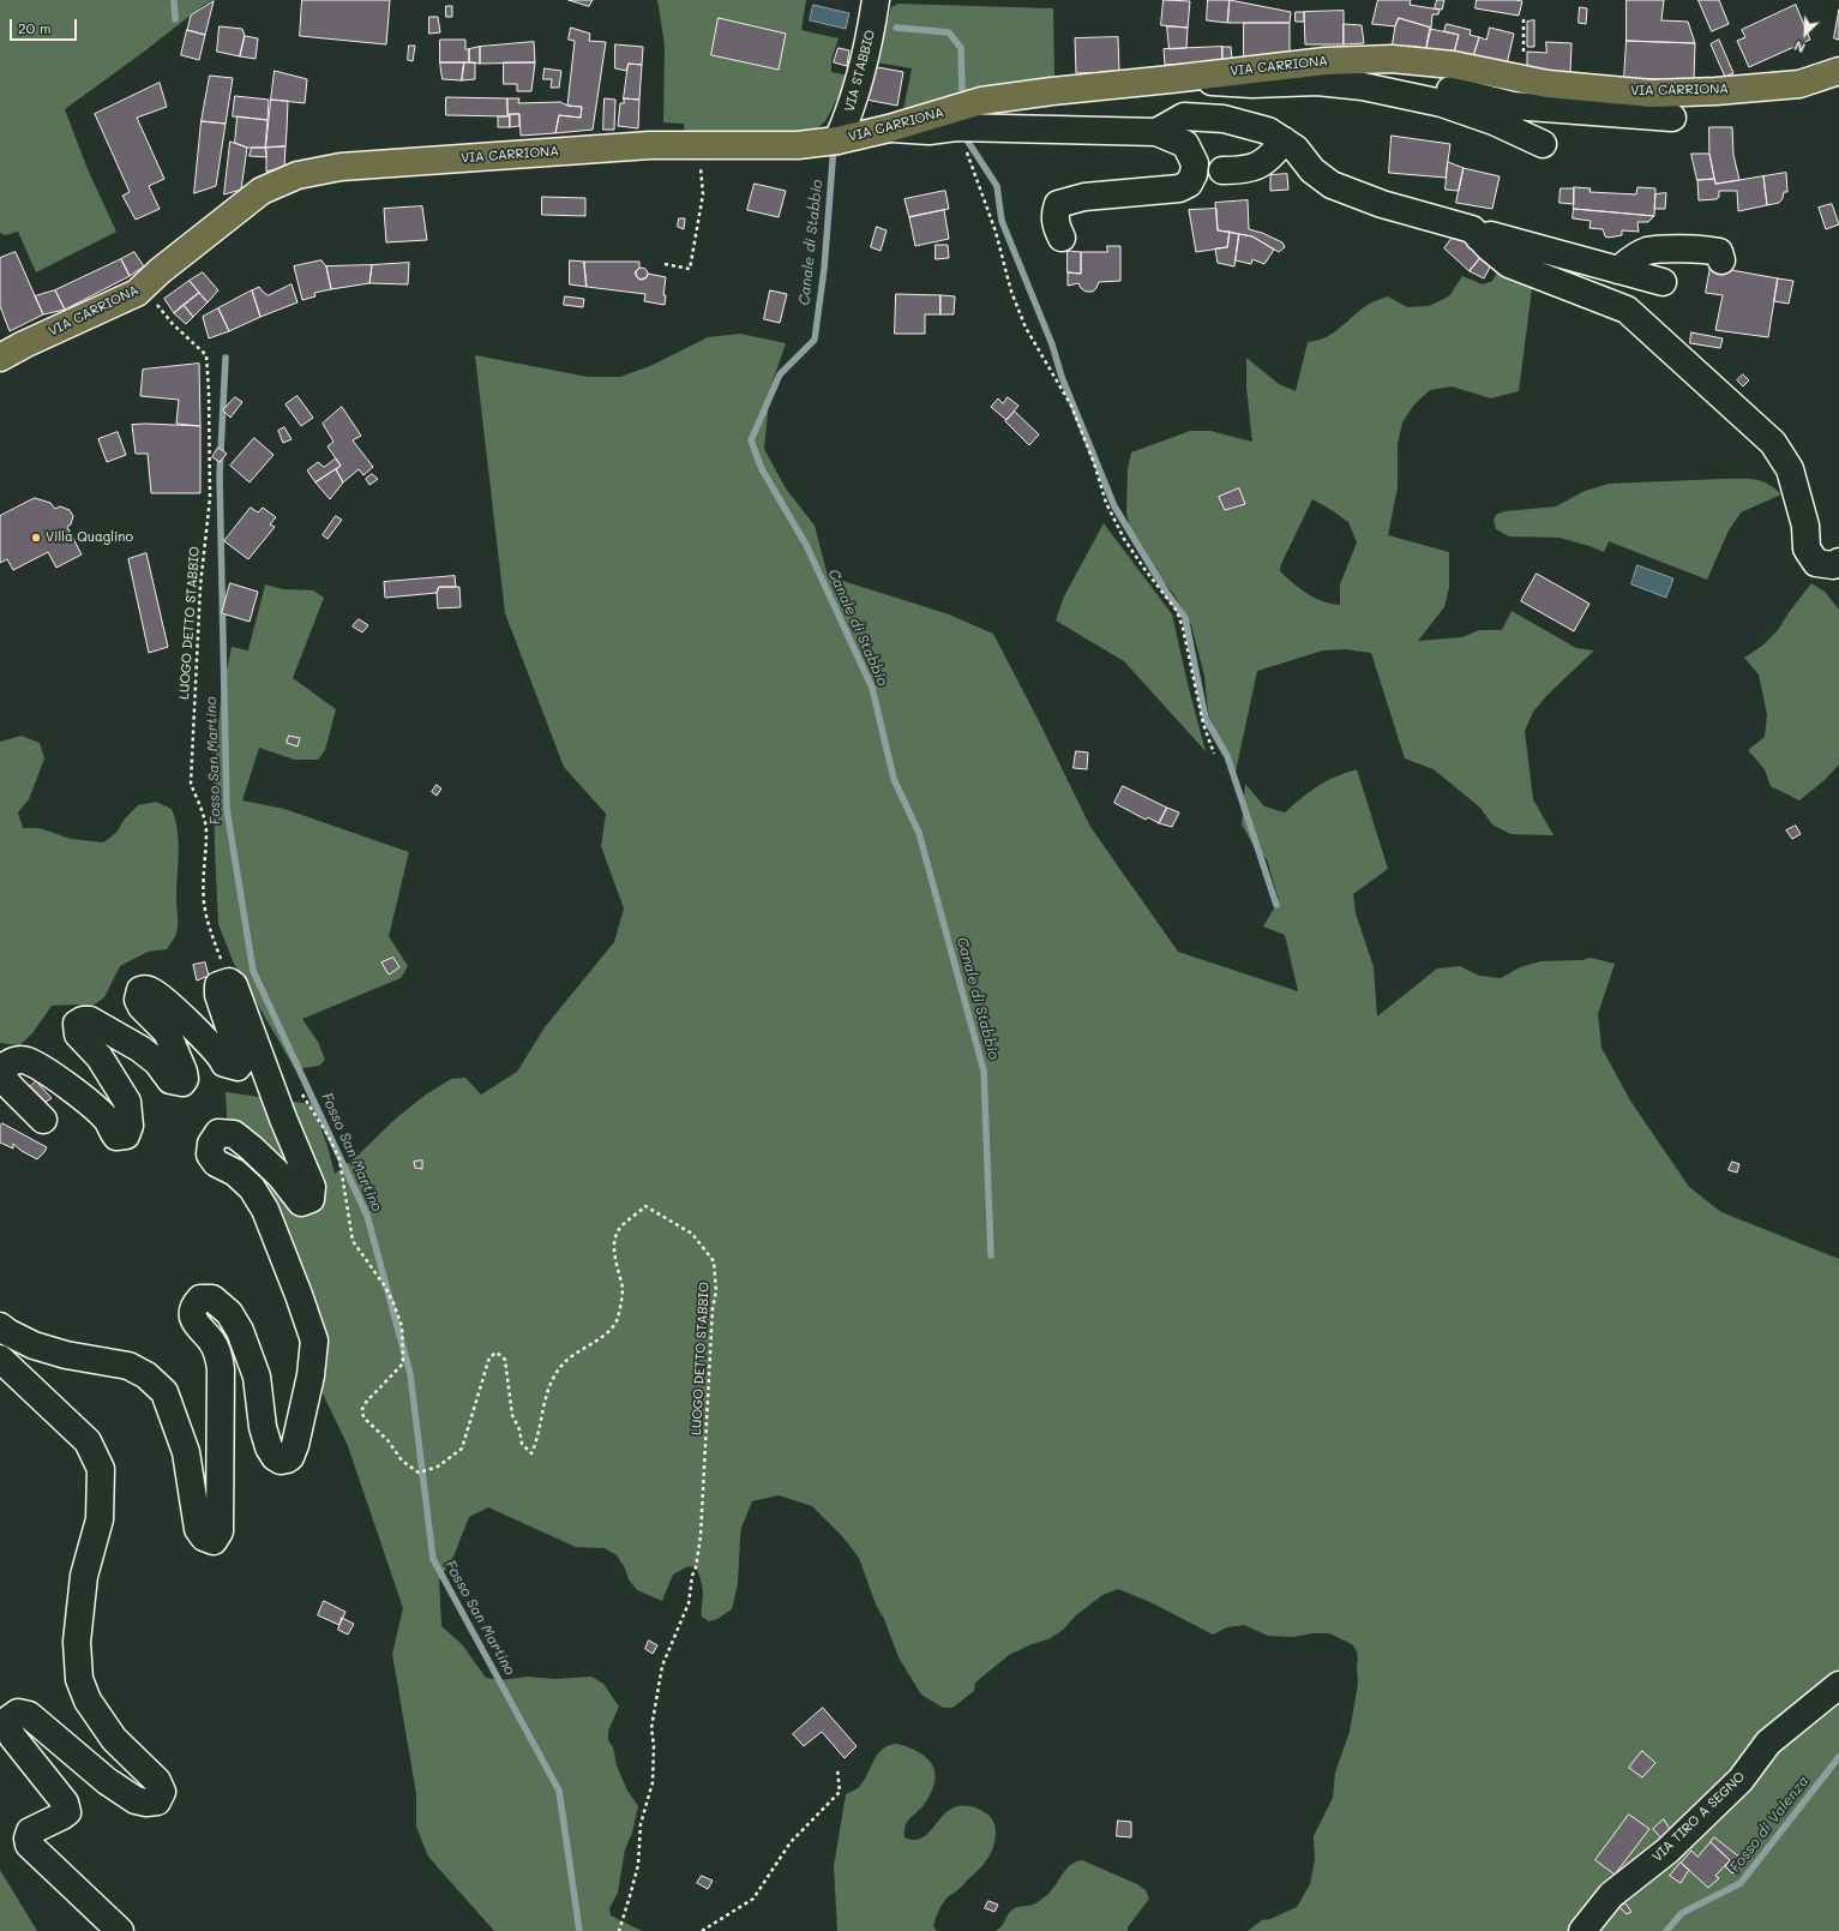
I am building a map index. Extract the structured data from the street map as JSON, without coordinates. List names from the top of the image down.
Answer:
{
  "streets": {
    "main road": ["VIA CARRIONA"],
    "street": ["VIA STABBIO", "VIA TIRO A SEGNO"],
    "path": ["LUOGO DETTO STABBIO"]
  },
  "crossings": [
    ["VIA CARRIONA", "VIA STABBIO"],
    ["VIA CARRIONA", "LUOGO DETTO STABBIO"]
  ],
  "water": ["Canale di Stabbio", "Fosso San Martino", "Fosso di Valenza"],
  "places": ["Villa Quaglino"],
  "scale_bar": "20 m",
  "north": "bottom left"
}
